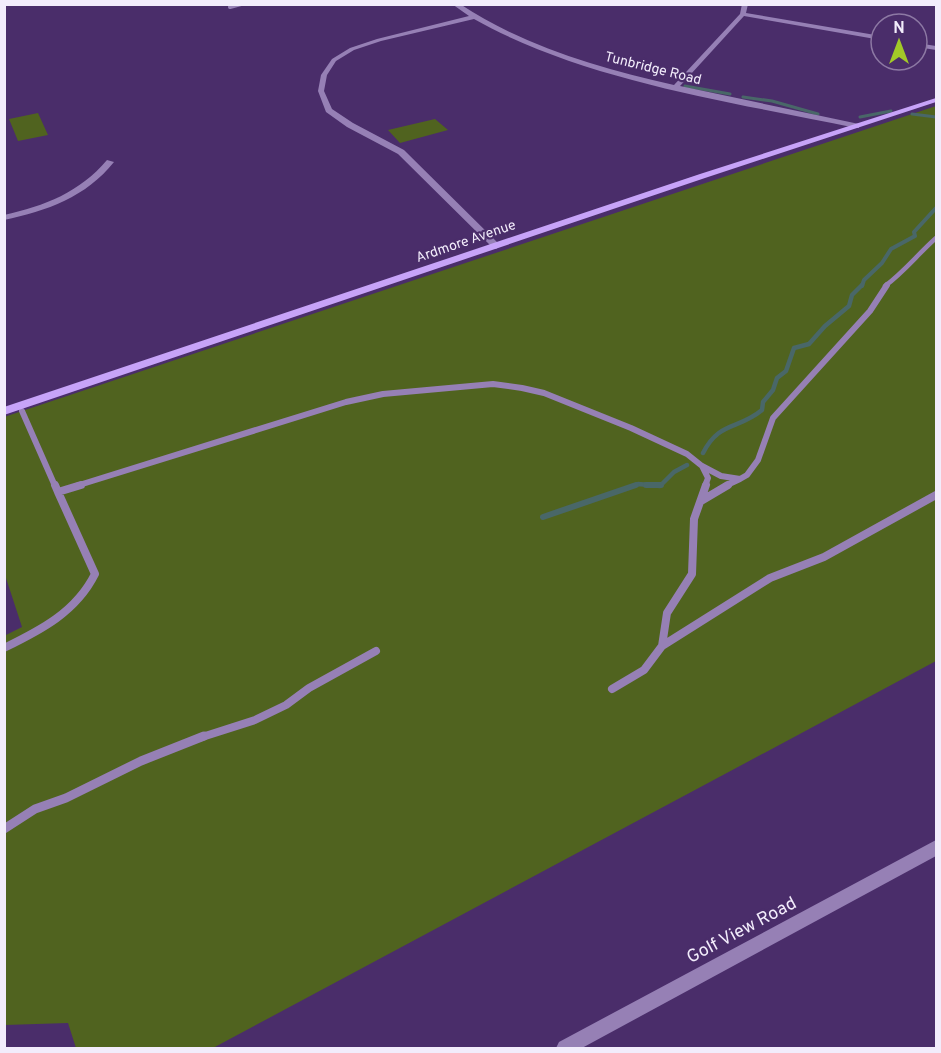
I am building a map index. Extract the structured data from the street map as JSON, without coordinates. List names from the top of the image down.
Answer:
{
  "streets": {
    "street": ["Tunbridge Road", "Ardmore Avenue", "Golf View Road"]
  },
  "crossings": [
    ["Tunbridge Road", "Ardmore Avenue"]
  ],
  "north": "top"
}
